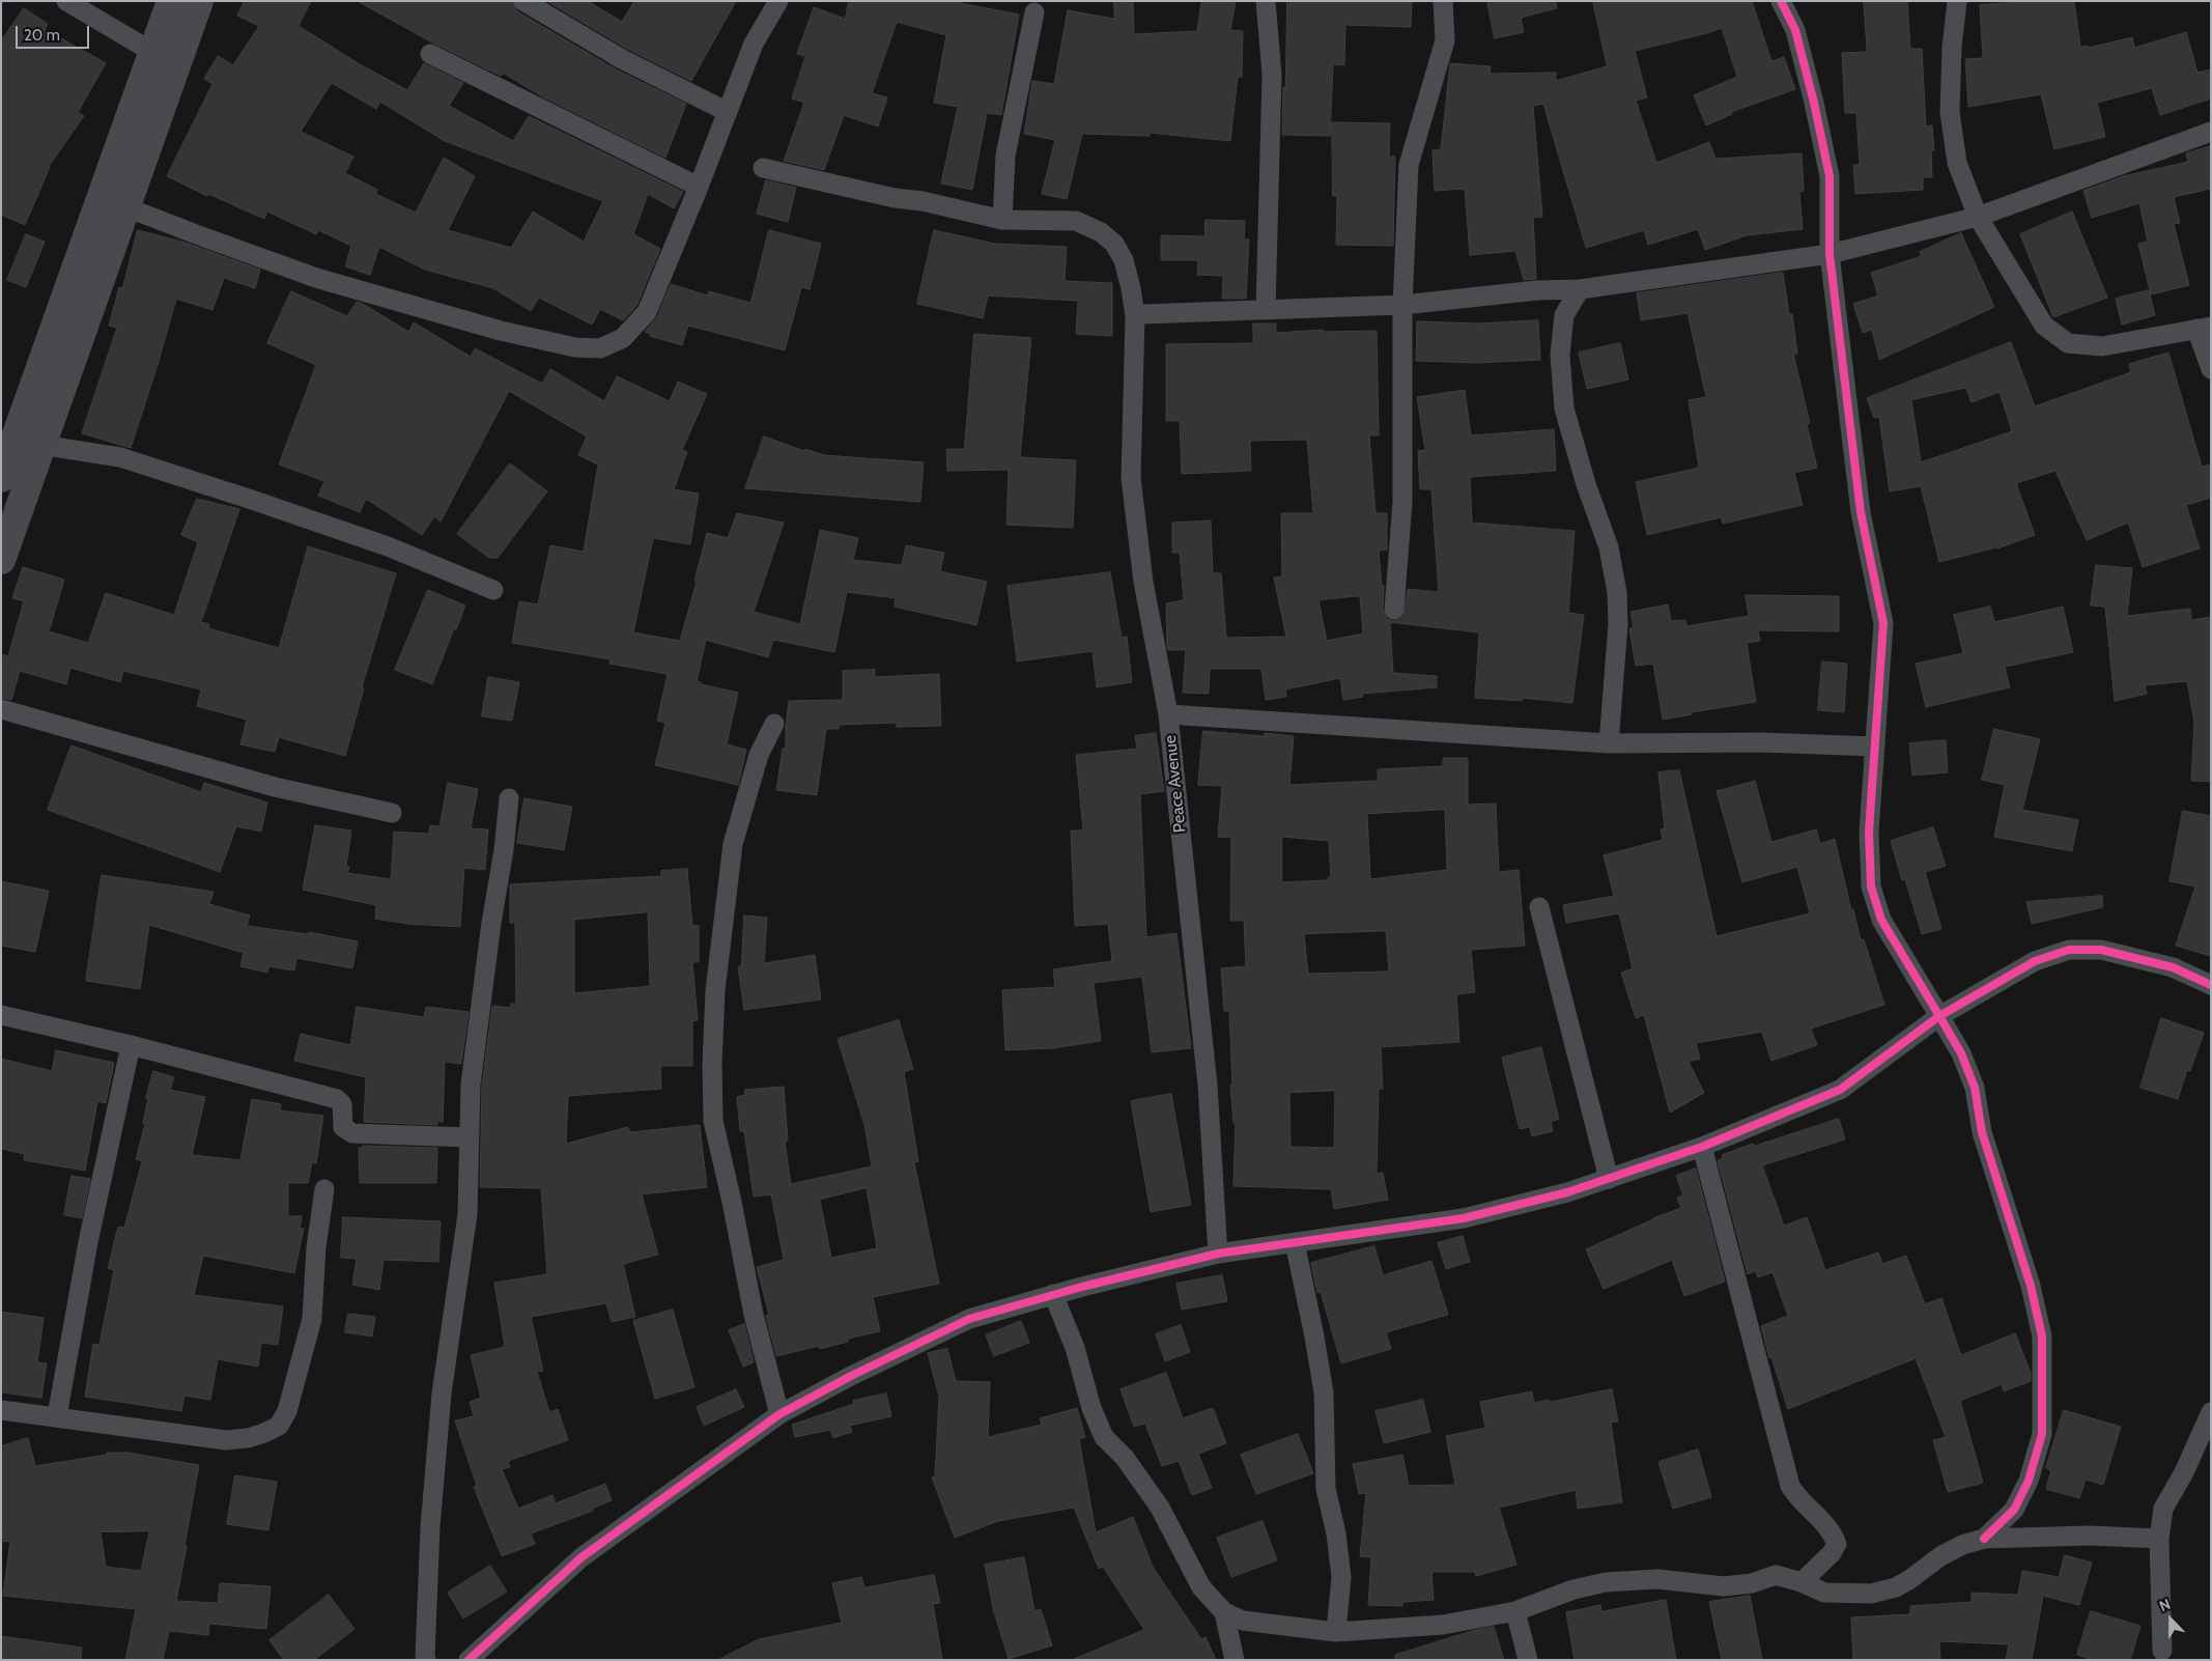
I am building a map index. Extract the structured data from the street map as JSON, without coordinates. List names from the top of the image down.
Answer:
{
  "streets": {
    "street": ["Peace Avenue"]
  },
  "scale_bar": "20 m",
  "north": "top"
}
